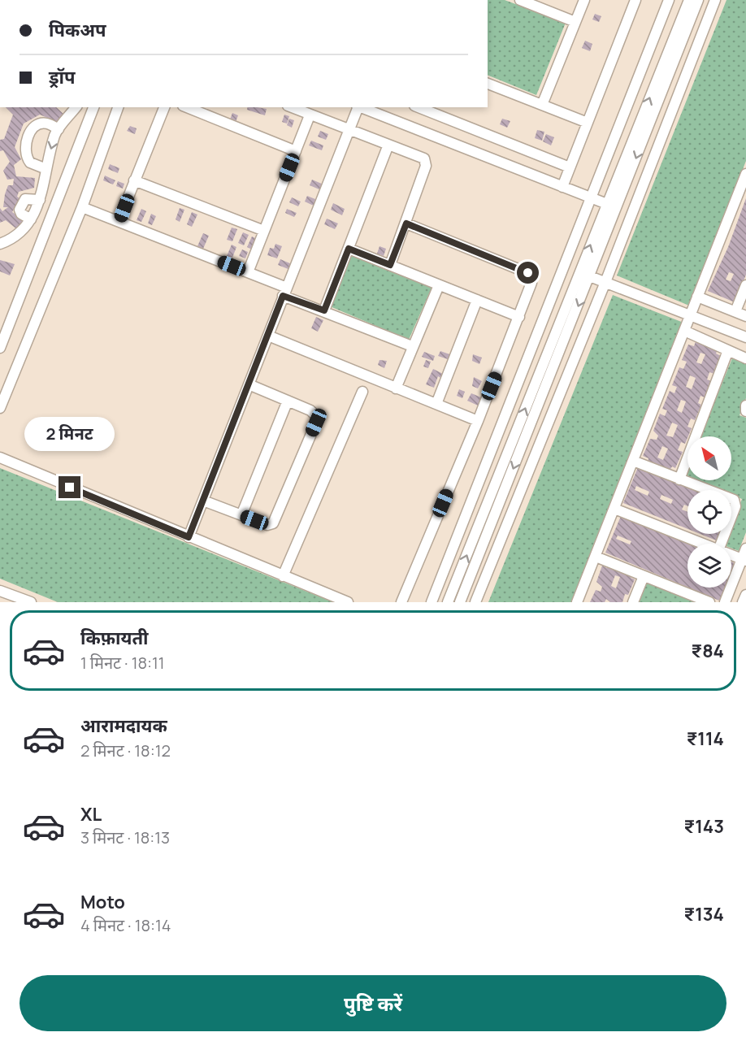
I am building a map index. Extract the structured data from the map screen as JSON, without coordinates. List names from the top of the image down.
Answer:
{
  "north": "top left",
  "page": {
    "banner": ["पिकअप", "ड्रॉप"],
    "bubble": "2 मिनट",
    "list": [
      {
        "name": "किफ़ायती",
        "note": "1 मिनट · 18:11",
        "value": "₹84"
      },
      {
        "name": "आरामदायक",
        "note": "2 मिनट · 18:12",
        "value": "₹114"
      },
      {
        "name": "XL",
        "note": "3 मिनट · 18:13",
        "value": "₹143"
      },
      {
        "name": "Moto",
        "note": "4 मिनट · 18:14",
        "value": "₹134"
      }
    ],
    "buttons": "पुष्टि करें"
  }
}
